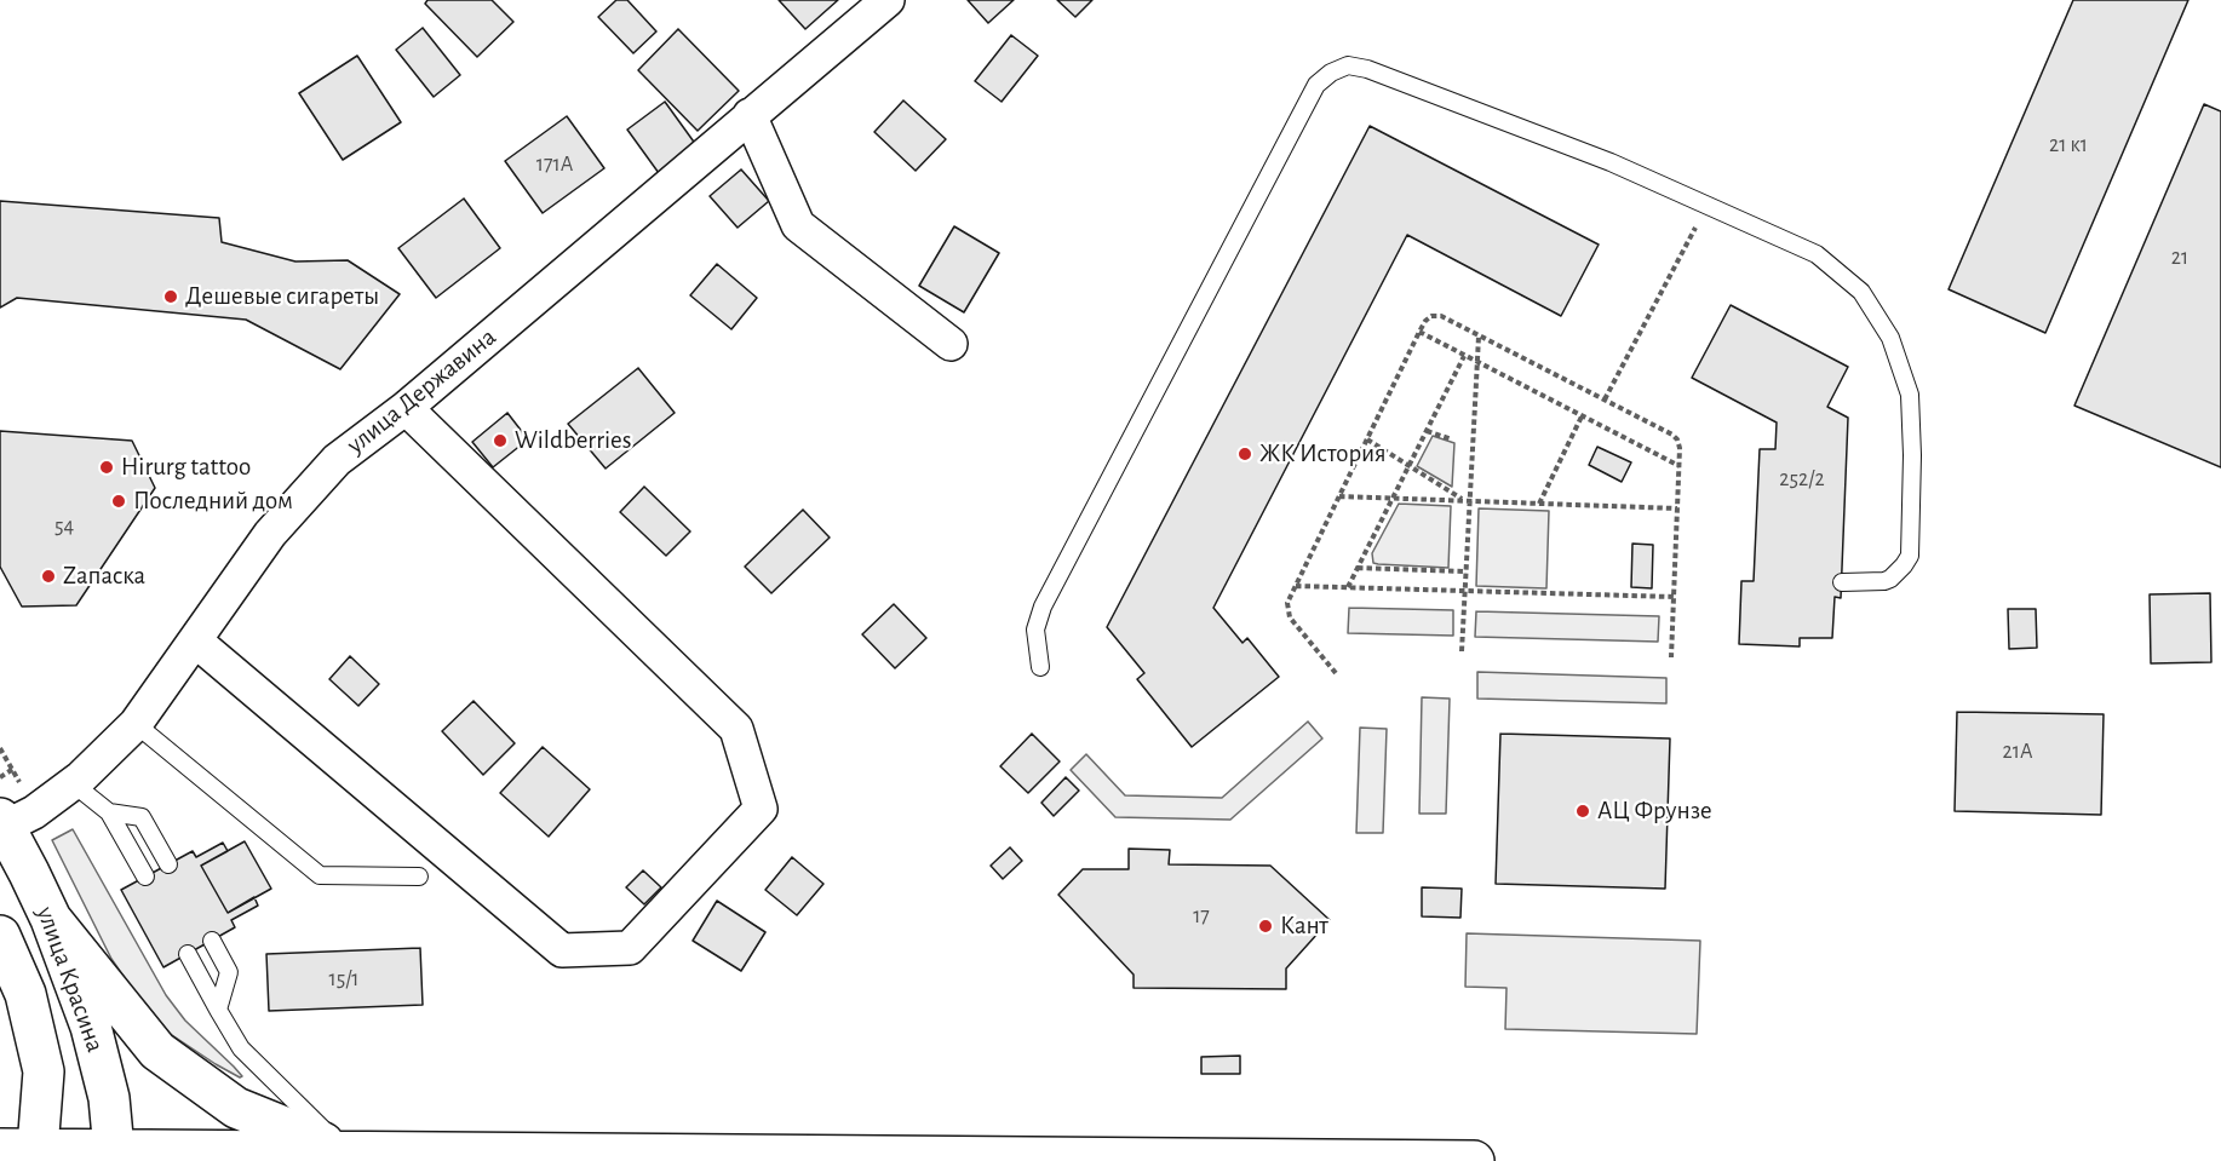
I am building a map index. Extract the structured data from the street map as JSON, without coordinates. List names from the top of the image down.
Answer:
{
  "streets": {
    "main road": ["улица Красина"],
    "street": ["улица Державина"]
  },
  "crossings": [
    ["улица Державина", "улица Красина"]
  ],
  "places": [
    "Дешевые сигареты",
    "Wildberries",
    "ЖК История",
    "Hirurg tattoo",
    "Последний дом",
    "Zапаска",
    "АЦ Фрунзе",
    "Кант"
  ],
  "house_numbers": [
    "21 к1",
    "171А",
    "21",
    "252/2",
    "54",
    "21А",
    "17",
    "15/1"
  ]
}
